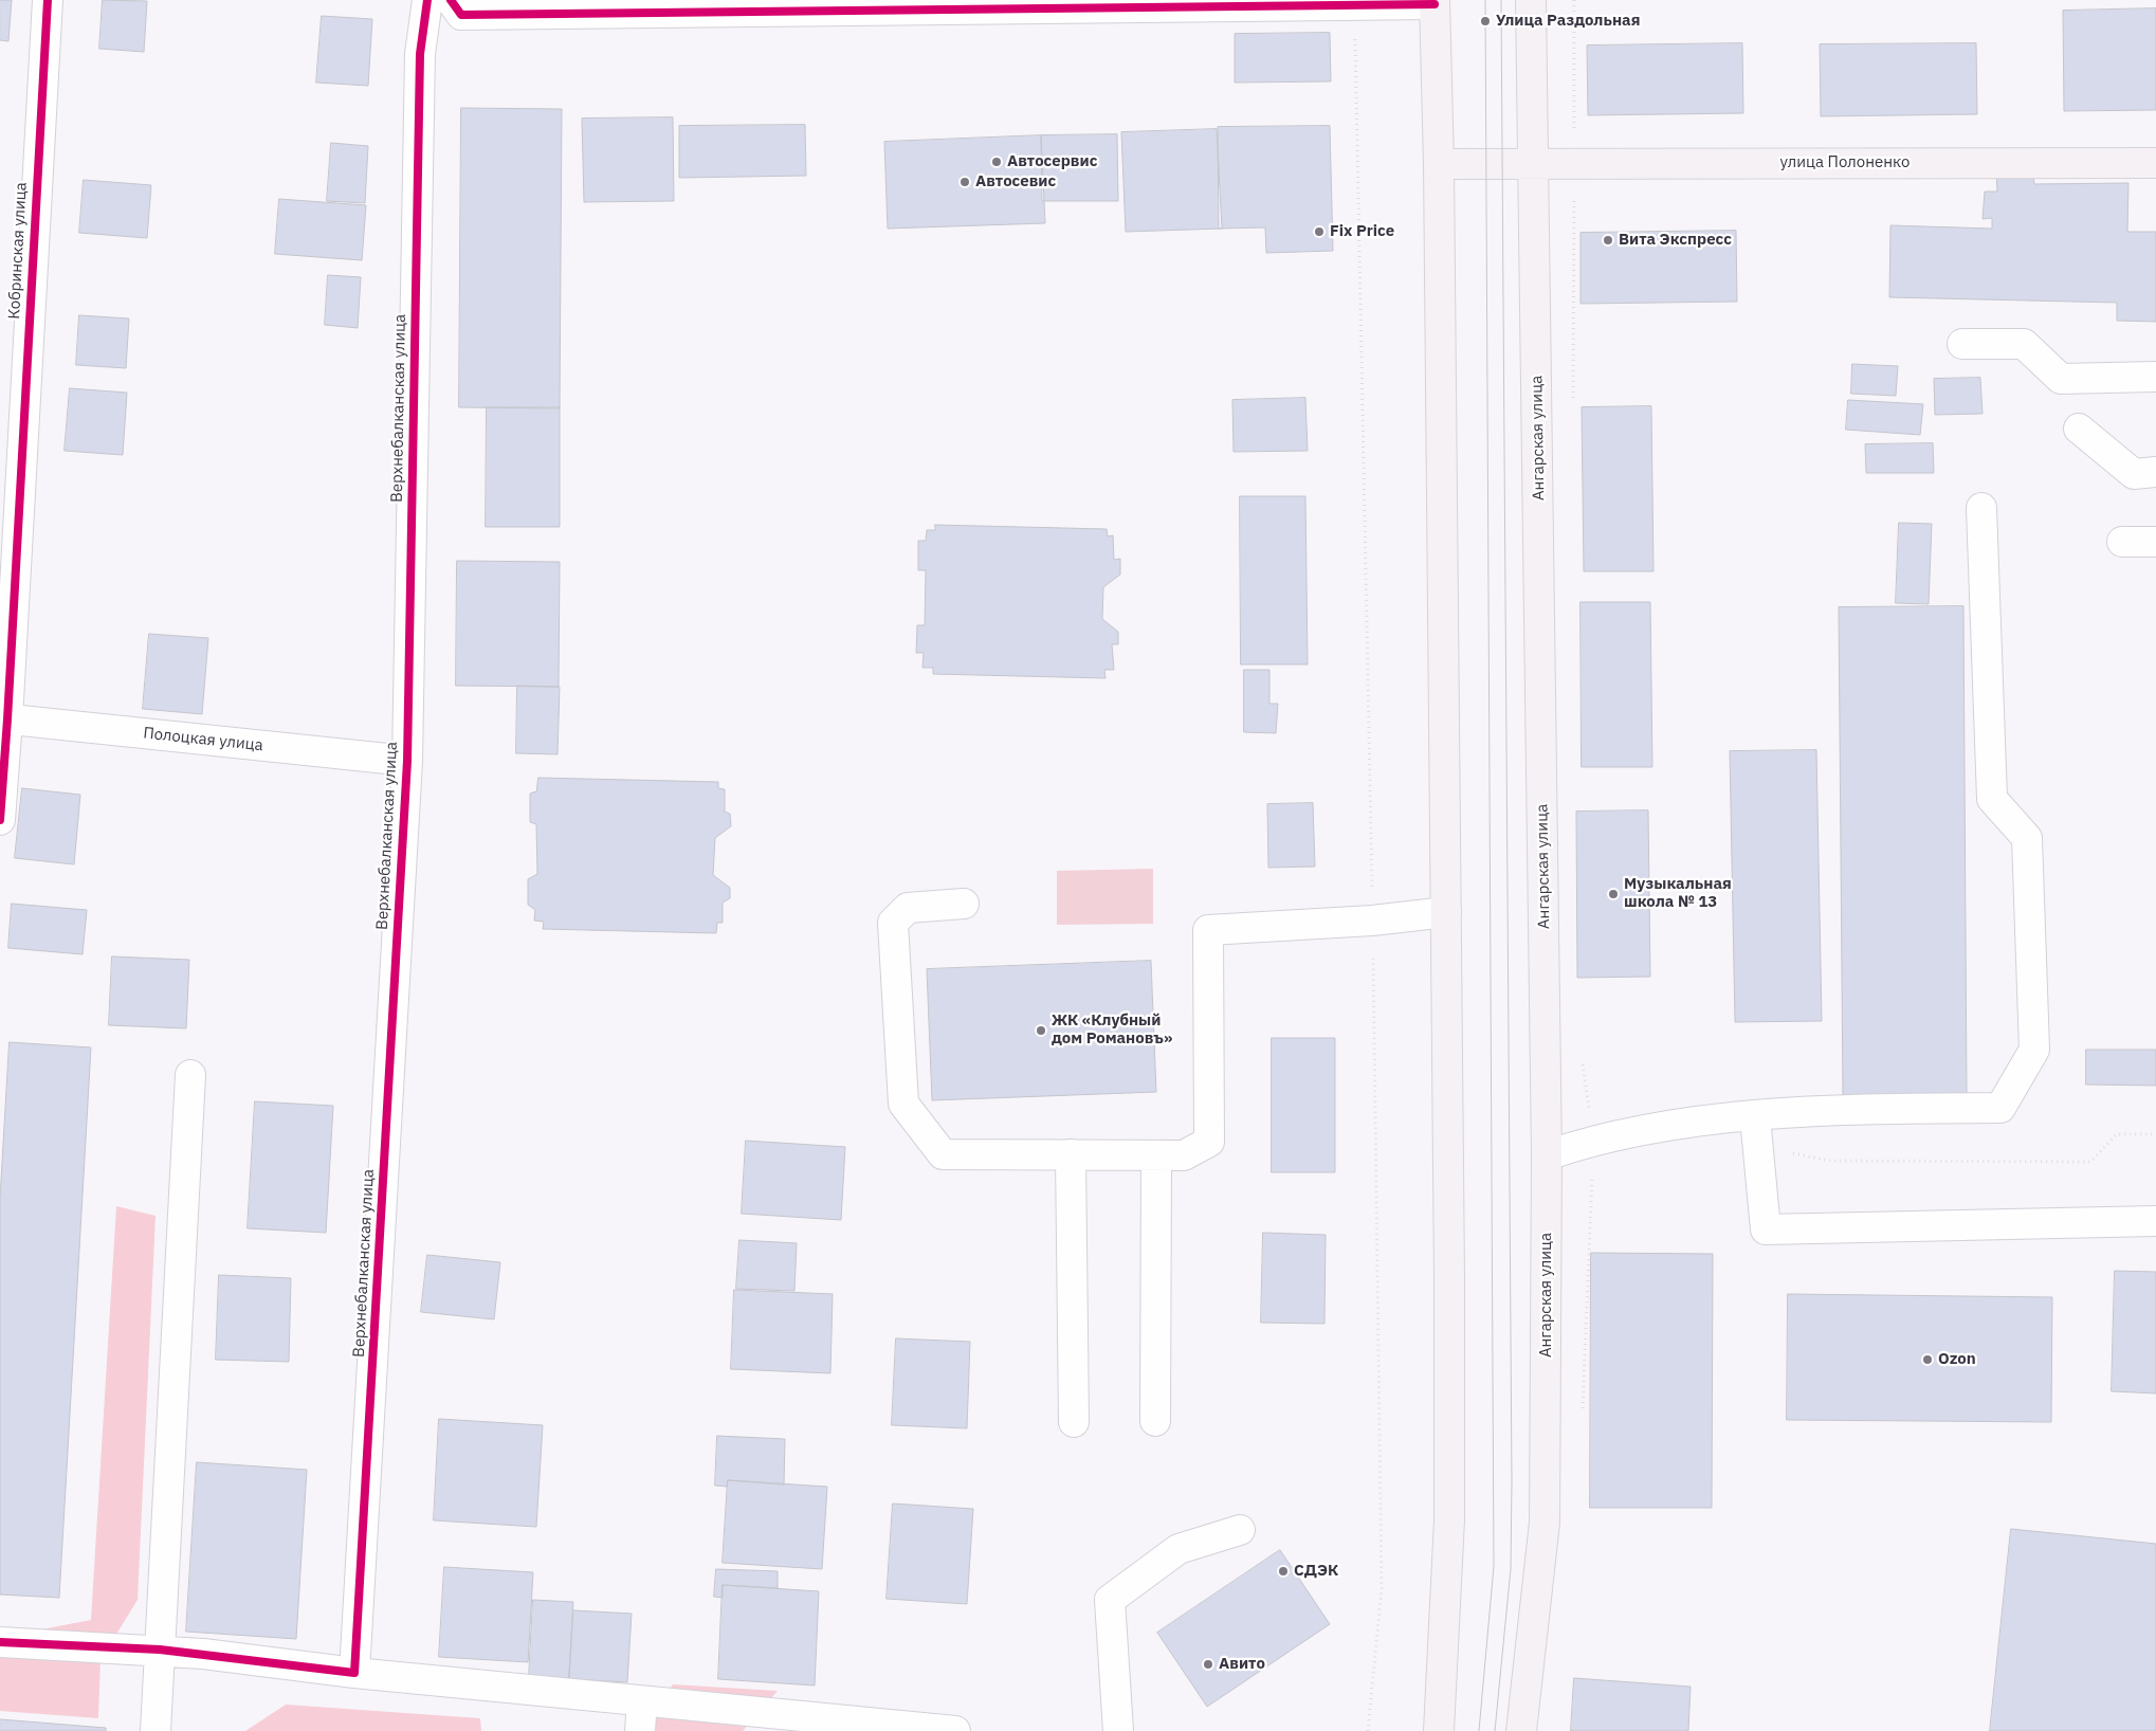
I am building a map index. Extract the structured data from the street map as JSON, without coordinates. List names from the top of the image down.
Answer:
{
  "streets": {
    "main road": ["улица Полоненко", "Ангарская улица"],
    "street": ["Кобринская улица", "Верхнебалканская улица", "Полоцкая улица"]
  },
  "crossings": [
    ["улица Полоненко", "Ангарская улица"],
    ["Кобринская улица", "Полоцкая улица"],
    ["Верхнебалканская улица", "Полоцкая улица"]
  ],
  "places": [
    "Улица Раздольная",
    "Автосервис",
    "Автосевис",
    "Fix Price",
    "Вита Экспресс",
    "Музыкальная школа № 13",
    "ЖК «Клубный дом Романовъ»",
    "Ozon",
    "СДЭК",
    "Авито"
  ]
}
